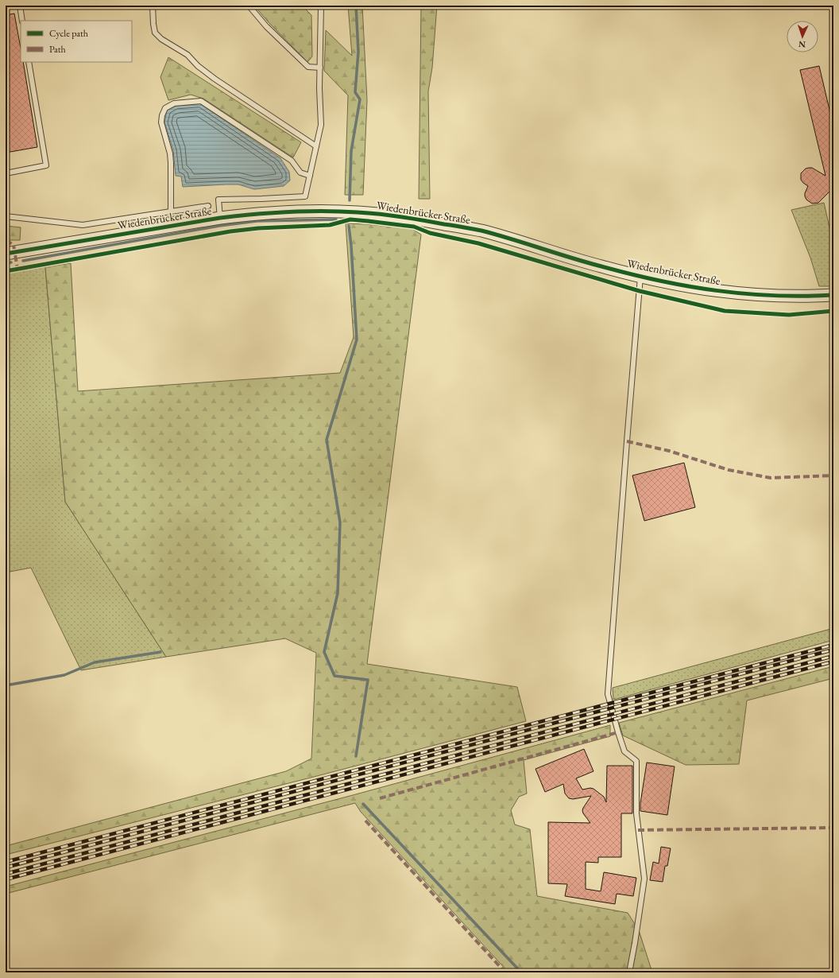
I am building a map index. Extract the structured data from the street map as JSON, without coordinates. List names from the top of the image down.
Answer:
{
  "streets": {
    "street": ["Wiedenbrücker Straße"]
  },
  "legend": ["Cycle path", "Path"],
  "north": "bottom"
}
